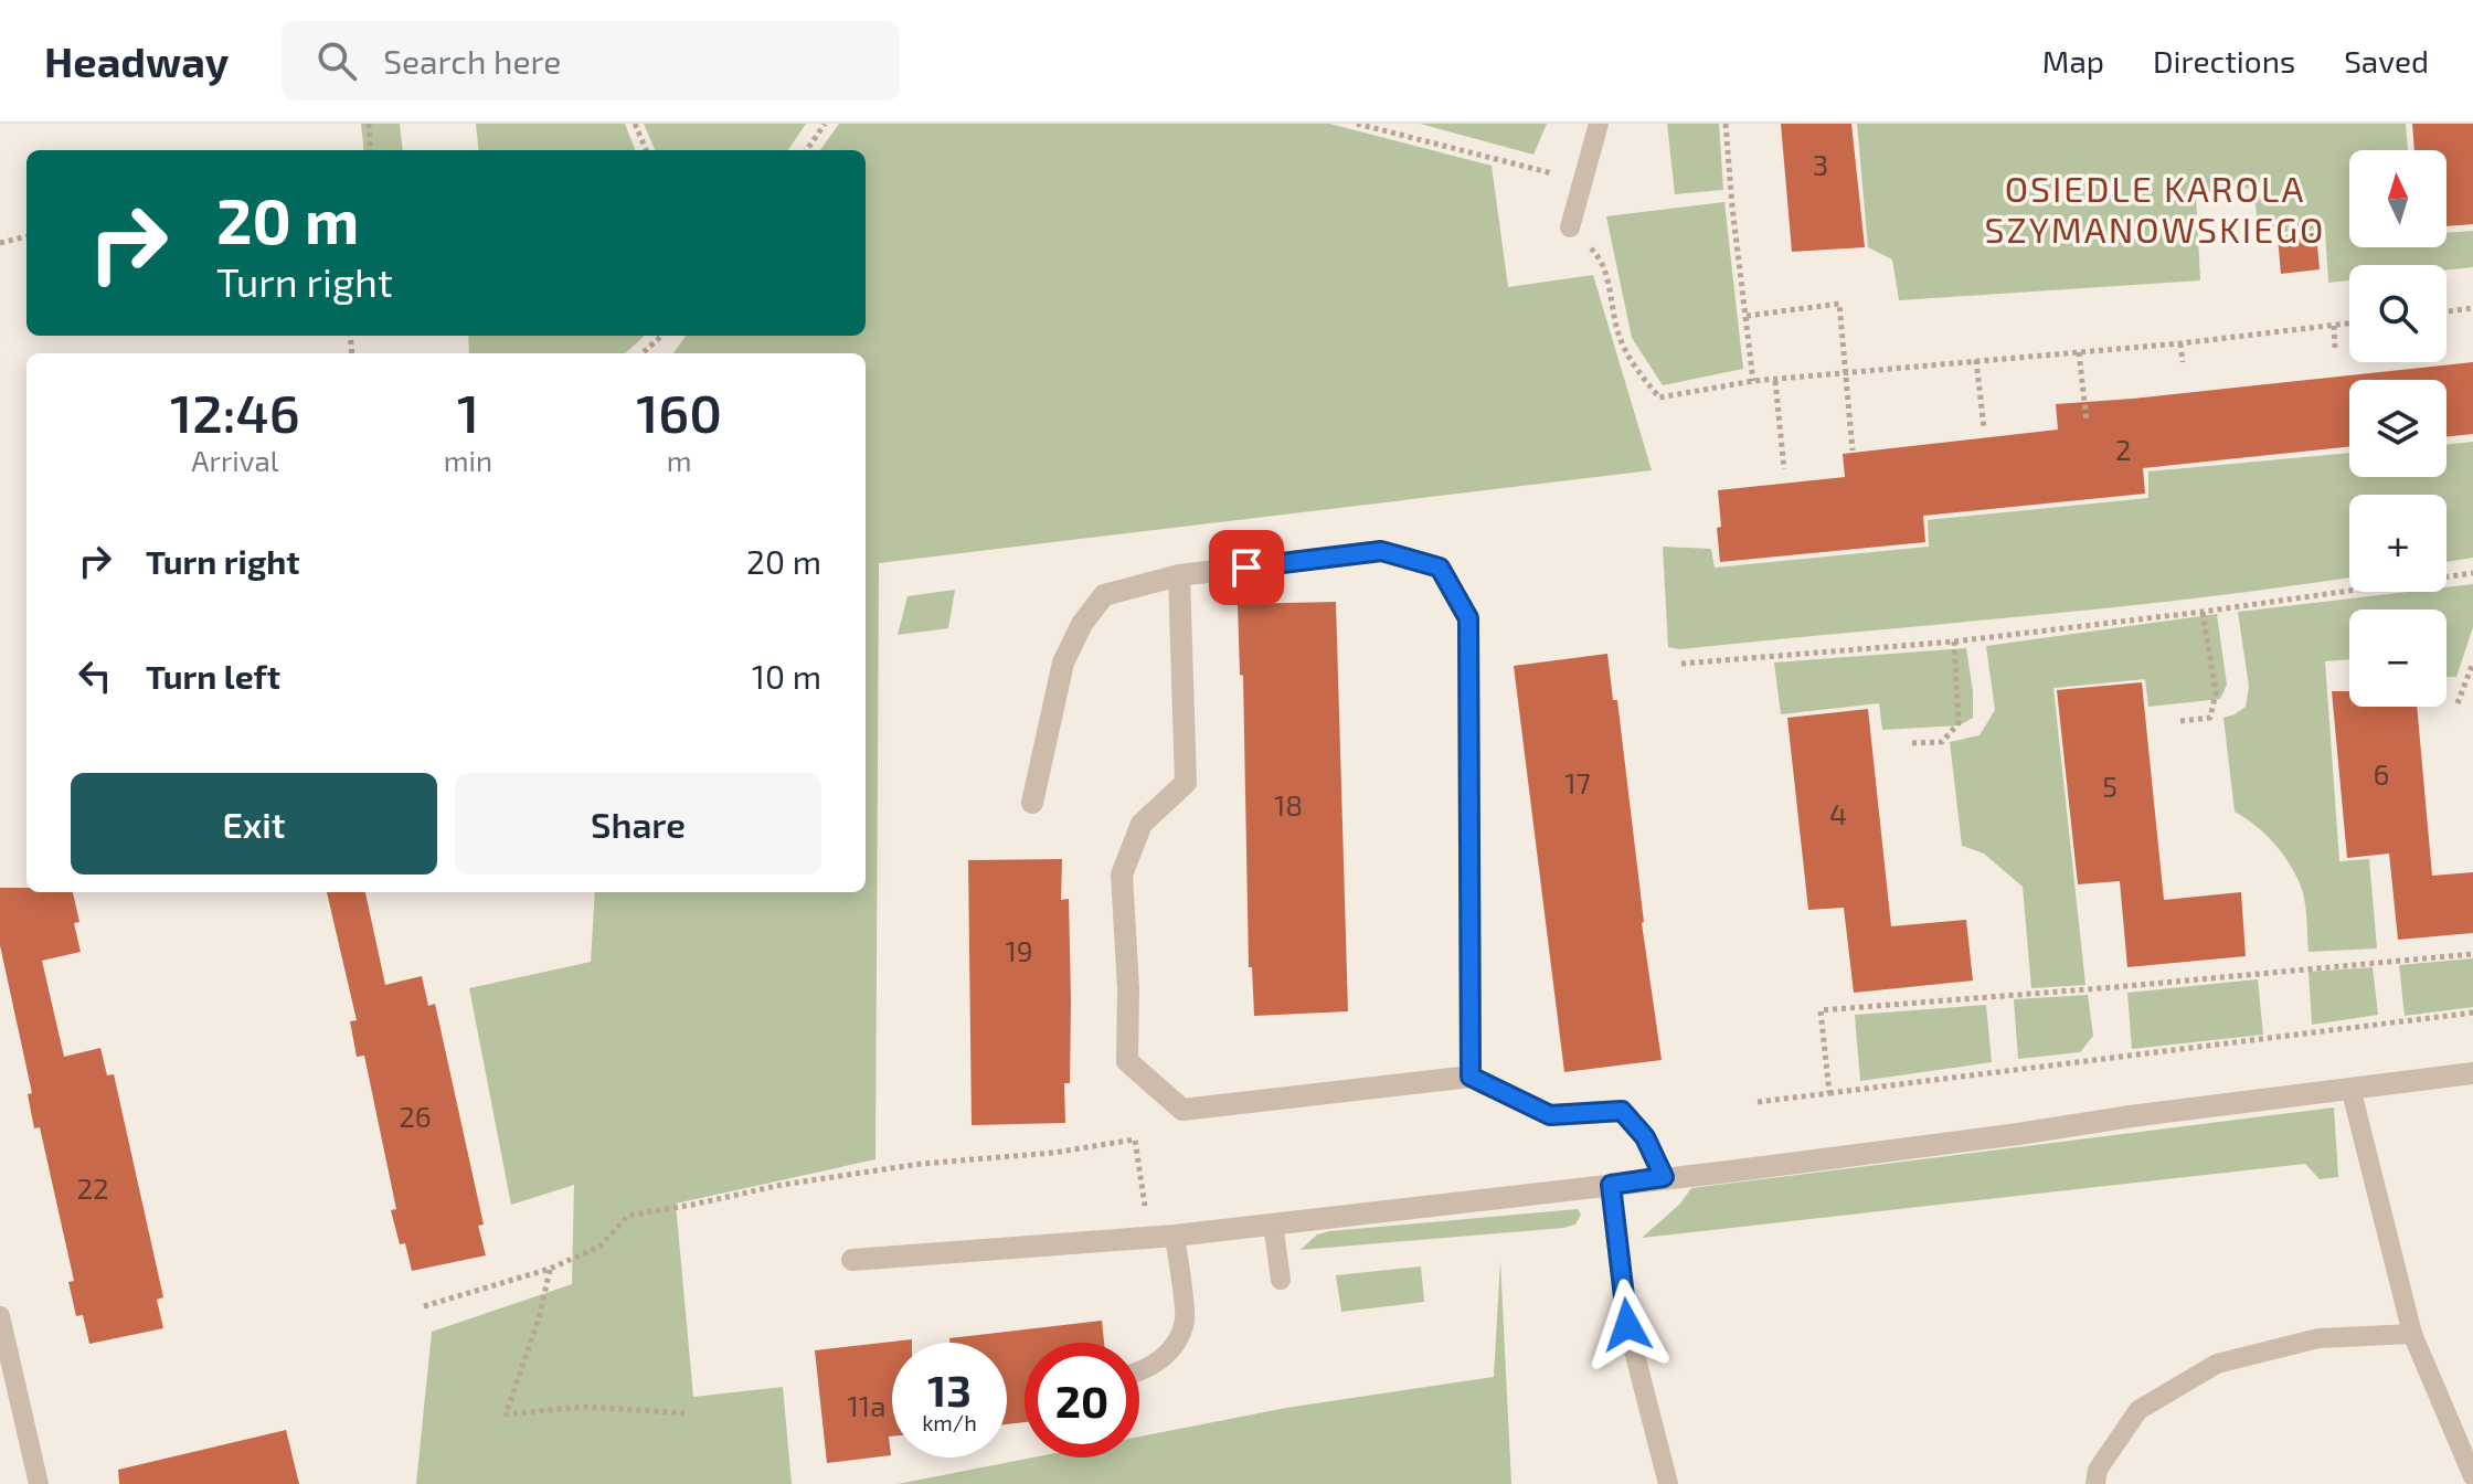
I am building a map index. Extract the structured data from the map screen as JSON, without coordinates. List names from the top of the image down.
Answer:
{
  "districts": ["OSIEDLE KAROLA SZYMANOWSKIEGO"],
  "house_numbers": [
    "3",
    "2",
    "6",
    "17",
    "5",
    "18",
    "4",
    "19",
    "26",
    "22",
    "11a"
  ],
  "north": "top",
  "page": {
    "header": "Headway",
    "search": "Search here",
    "nav": ["Map", "Directions", "Saved"],
    "map_buttons": ["+", "−"],
    "turn": ["20 m", "Turn right"],
    "eta": [
      "12:46",
      "Arrival",
      "1",
      "min",
      "160",
      "m"
    ],
    "list": [
      {
        "name": "Turn right",
        "value": "20 m"
      },
      {
        "name": "Turn left",
        "value": "10 m"
      }
    ],
    "buttons": ["Exit", "Share"],
    "speed": "13 km/h",
    "limit": "20"
  }
}
